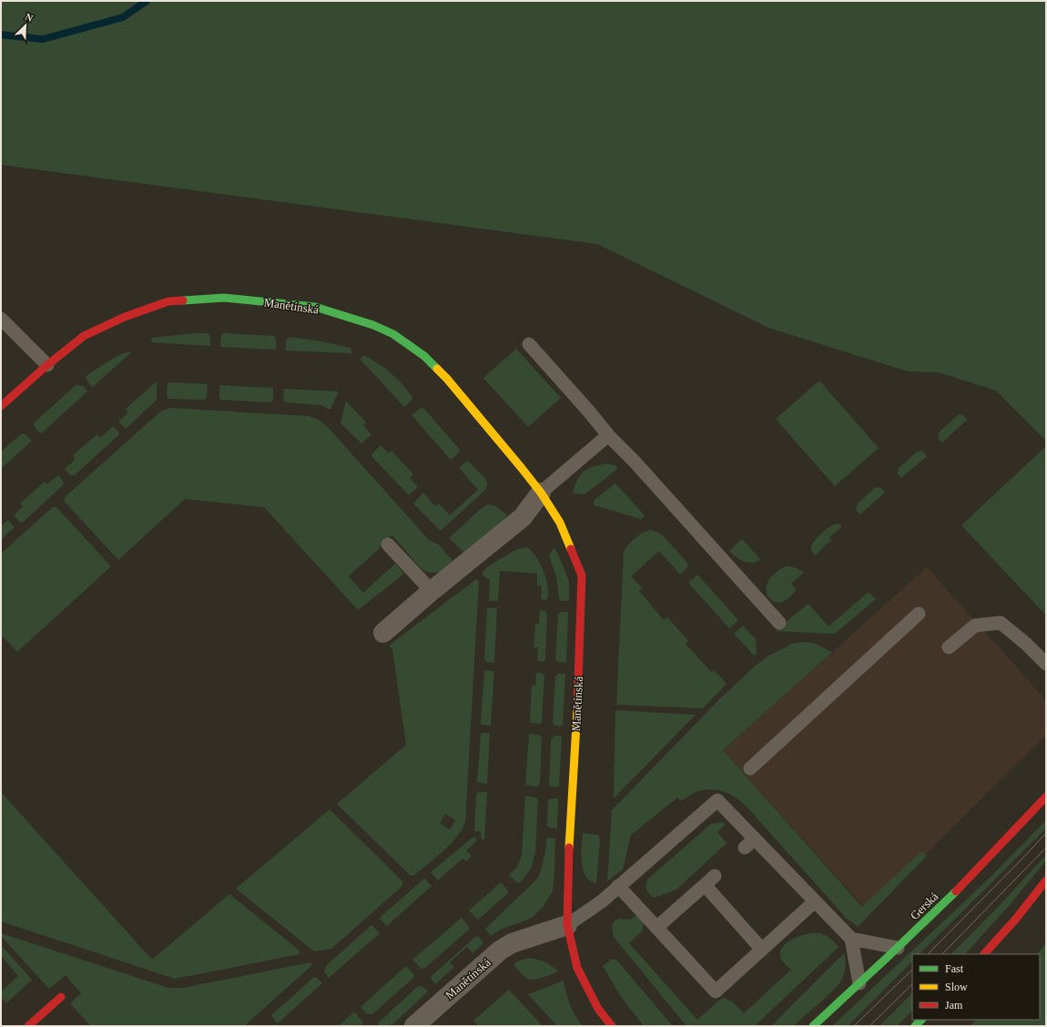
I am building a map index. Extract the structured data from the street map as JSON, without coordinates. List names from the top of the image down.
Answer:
{
  "streets": {
    "street": ["Manětínská", "Gerská"]
  },
  "legend": ["Fast", "Slow", "Jam"],
  "north": "top right"
}
